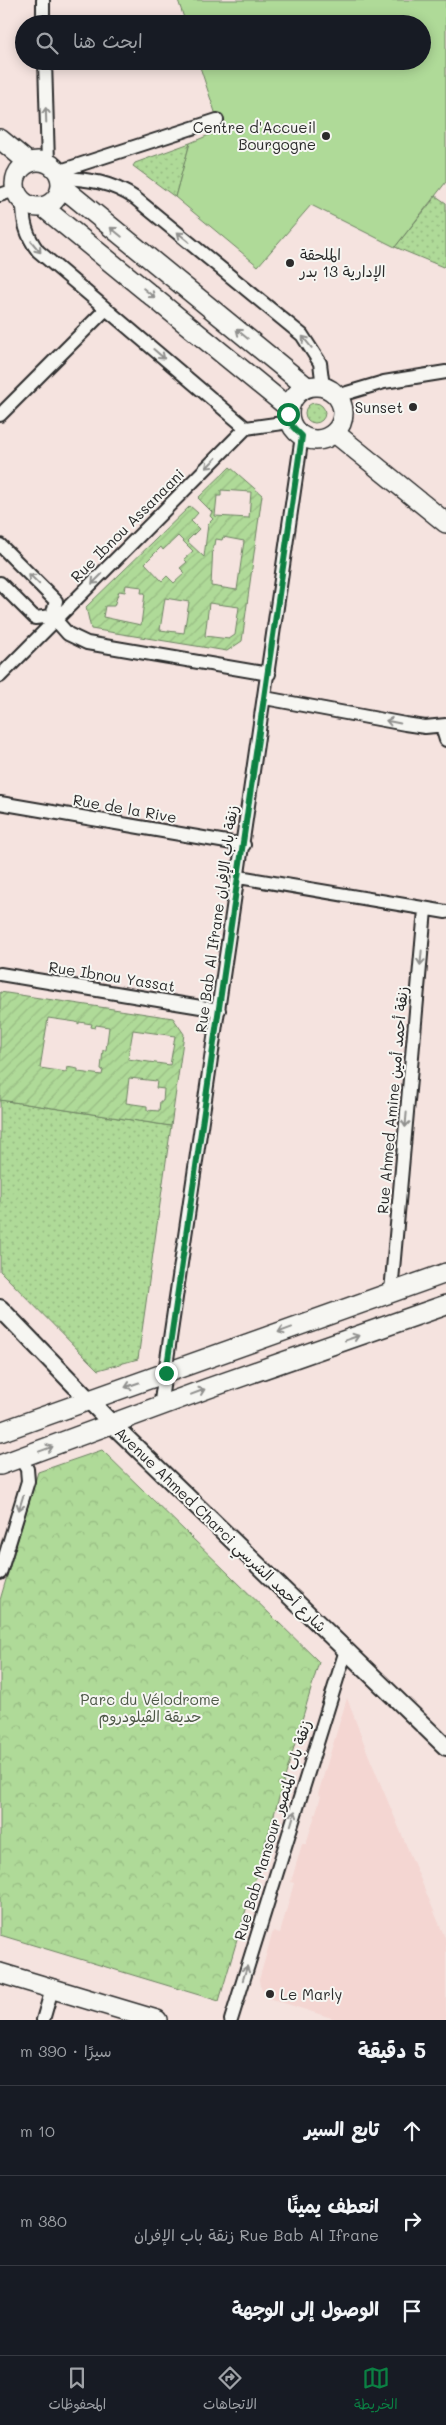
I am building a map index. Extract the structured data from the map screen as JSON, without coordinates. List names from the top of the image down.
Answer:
{
  "streets": {
    "street": [
      "Rue Ibnou Assanaani",
      "Rue de la Rive",
      "Rue Bab Al Ifrane زنقة باب الإفران",
      "Rue Ibnou Yassat",
      "Rue Ahmed Amine زنقة أحمد أمين",
      "Avenue Ahmed Charci شارع أحمد الشرسي",
      "Rue Bab Mansour زنقة باب المنصور"
    ]
  },
  "crossings": [
    ["Rue de la Rive", "Rue Bab Al Ifrane زنقة باب الإفران"],
    ["Rue Bab Al Ifrane زنقة باب الإفران", "Rue Ibnou Yassat"],
    ["Avenue Ahmed Charci شارع أحمد الشرسي", "Rue Bab Mansour زنقة باب المنصور"]
  ],
  "one_way": ["Rue Ibnou Assanaani", "Rue Ahmed Amine زنقة أحمد أمين", "Rue Bab Mansour زنقة باب المنصور"],
  "parks": ["Parc du Vélodrome حديقة الڤيلودروم"],
  "places": [
    "Centre d'Accueil Bourgogne",
    "الملحقة الإدارية 13 بدر",
    "Sunset",
    "Le Marly"
  ],
  "page": {
    "search": "ابحث هنا",
    "heading": ["5 دقيقة", "سيرًا · 390 m"],
    "list": [
      ["تابع السير", "10 m"],
      ["انعطف يمينًا", "Rue Bab Al Ifrane زنقة باب الإفران", "380 m"],
      "الوصول إلى الوجهة"
    ],
    "nav": ["الخريطة", "الاتجاهات", "المحفوظات"]
  }
}
